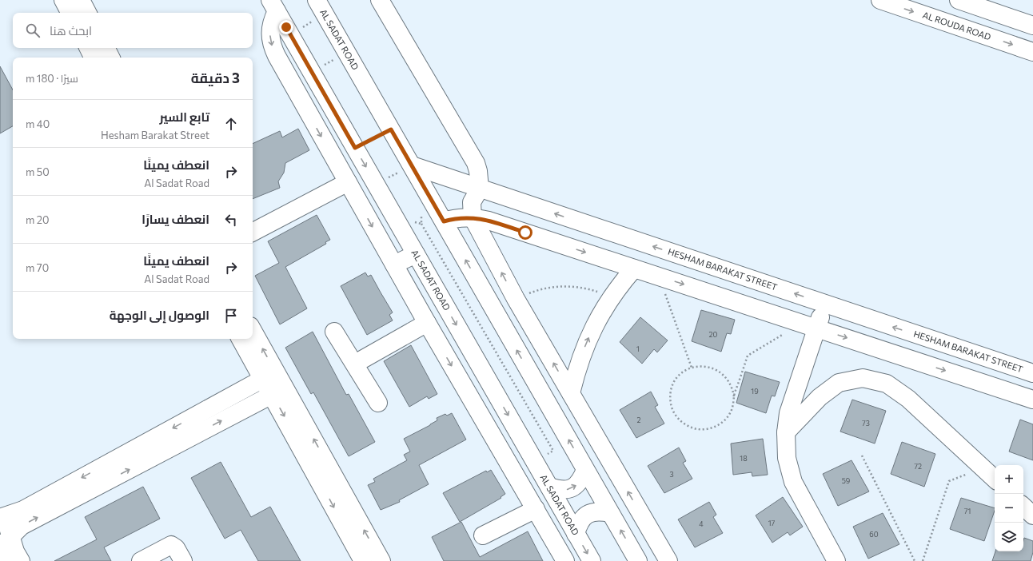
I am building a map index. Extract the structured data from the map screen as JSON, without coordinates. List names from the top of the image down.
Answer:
{
  "streets": {
    "street": ["AL ROUDA ROAD", "AL SADAT ROAD", "HESHAM BARAKAT STREET"]
  },
  "crossings": [
    ["AL SADAT ROAD", "HESHAM BARAKAT STREET"]
  ],
  "house_numbers": [
    "20",
    "1",
    "19",
    "2",
    "73",
    "18",
    "72",
    "3",
    "59",
    "71",
    "17",
    "4",
    "60"
  ],
  "page": {
    "search": "ابحث هنا",
    "heading": ["3 دقيقة", "سيرًا · 180 m"],
    "list": [
      ["تابع السير", "Hesham Barakat Street", "40 m"],
      ["انعطف يمينًا", "Al Sadat Road", "50 m"],
      ["انعطف يسارًا", "20 m"],
      ["انعطف يمينًا", "Al Sadat Road", "70 m"],
      "الوصول إلى الوجهة"
    ],
    "map_buttons": ["+", "−"]
  }
}
